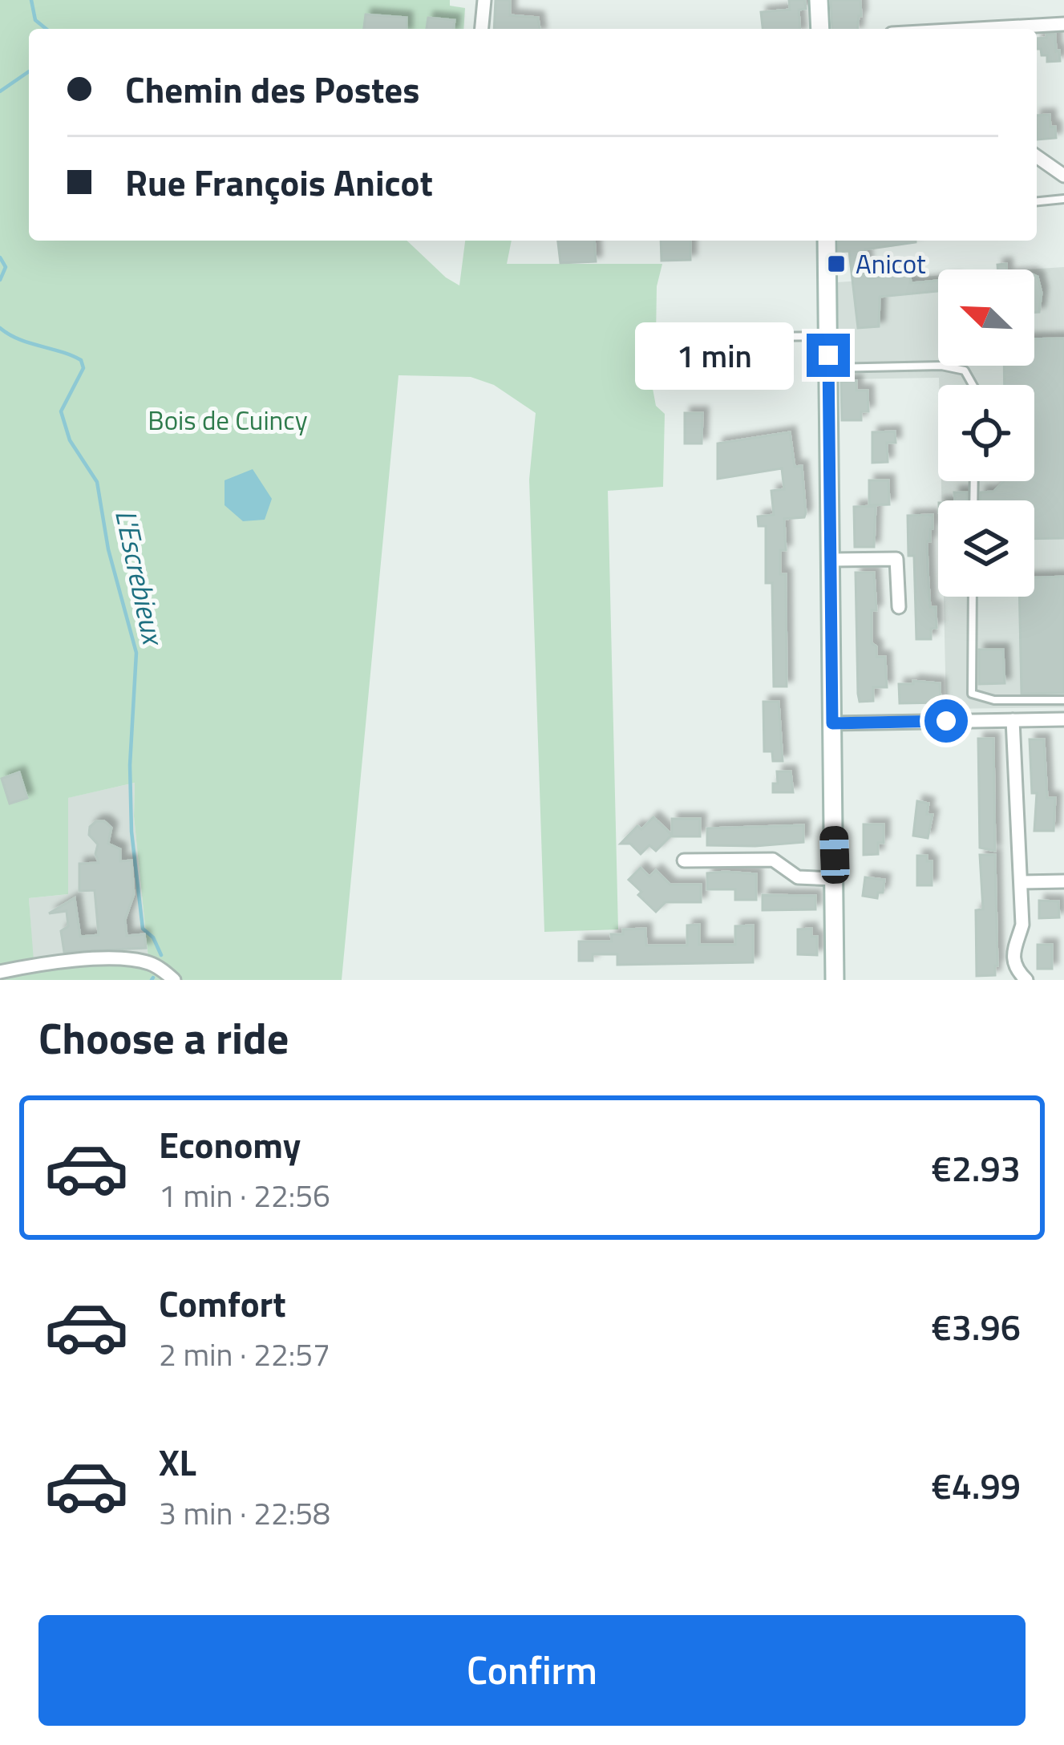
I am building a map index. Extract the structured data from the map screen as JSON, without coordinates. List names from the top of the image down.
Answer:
{
  "water": ["L'Escrebieux"],
  "parks": ["Bois de Cuincy"],
  "places": {
    "transit": ["Anicot"]
  },
  "north": "top left",
  "page": {
    "banner": ["Chemin des Postes", "Rue François Anicot"],
    "bubble": "1 min",
    "heading": "Choose a ride",
    "list": [
      {
        "name": "Economy",
        "note": "1 min · 22:56",
        "value": "€2.93"
      },
      {
        "name": "Comfort",
        "note": "2 min · 22:57",
        "value": "€3.96"
      },
      {
        "name": "XL",
        "note": "3 min · 22:58",
        "value": "€4.99"
      }
    ],
    "buttons": "Confirm"
  }
}
